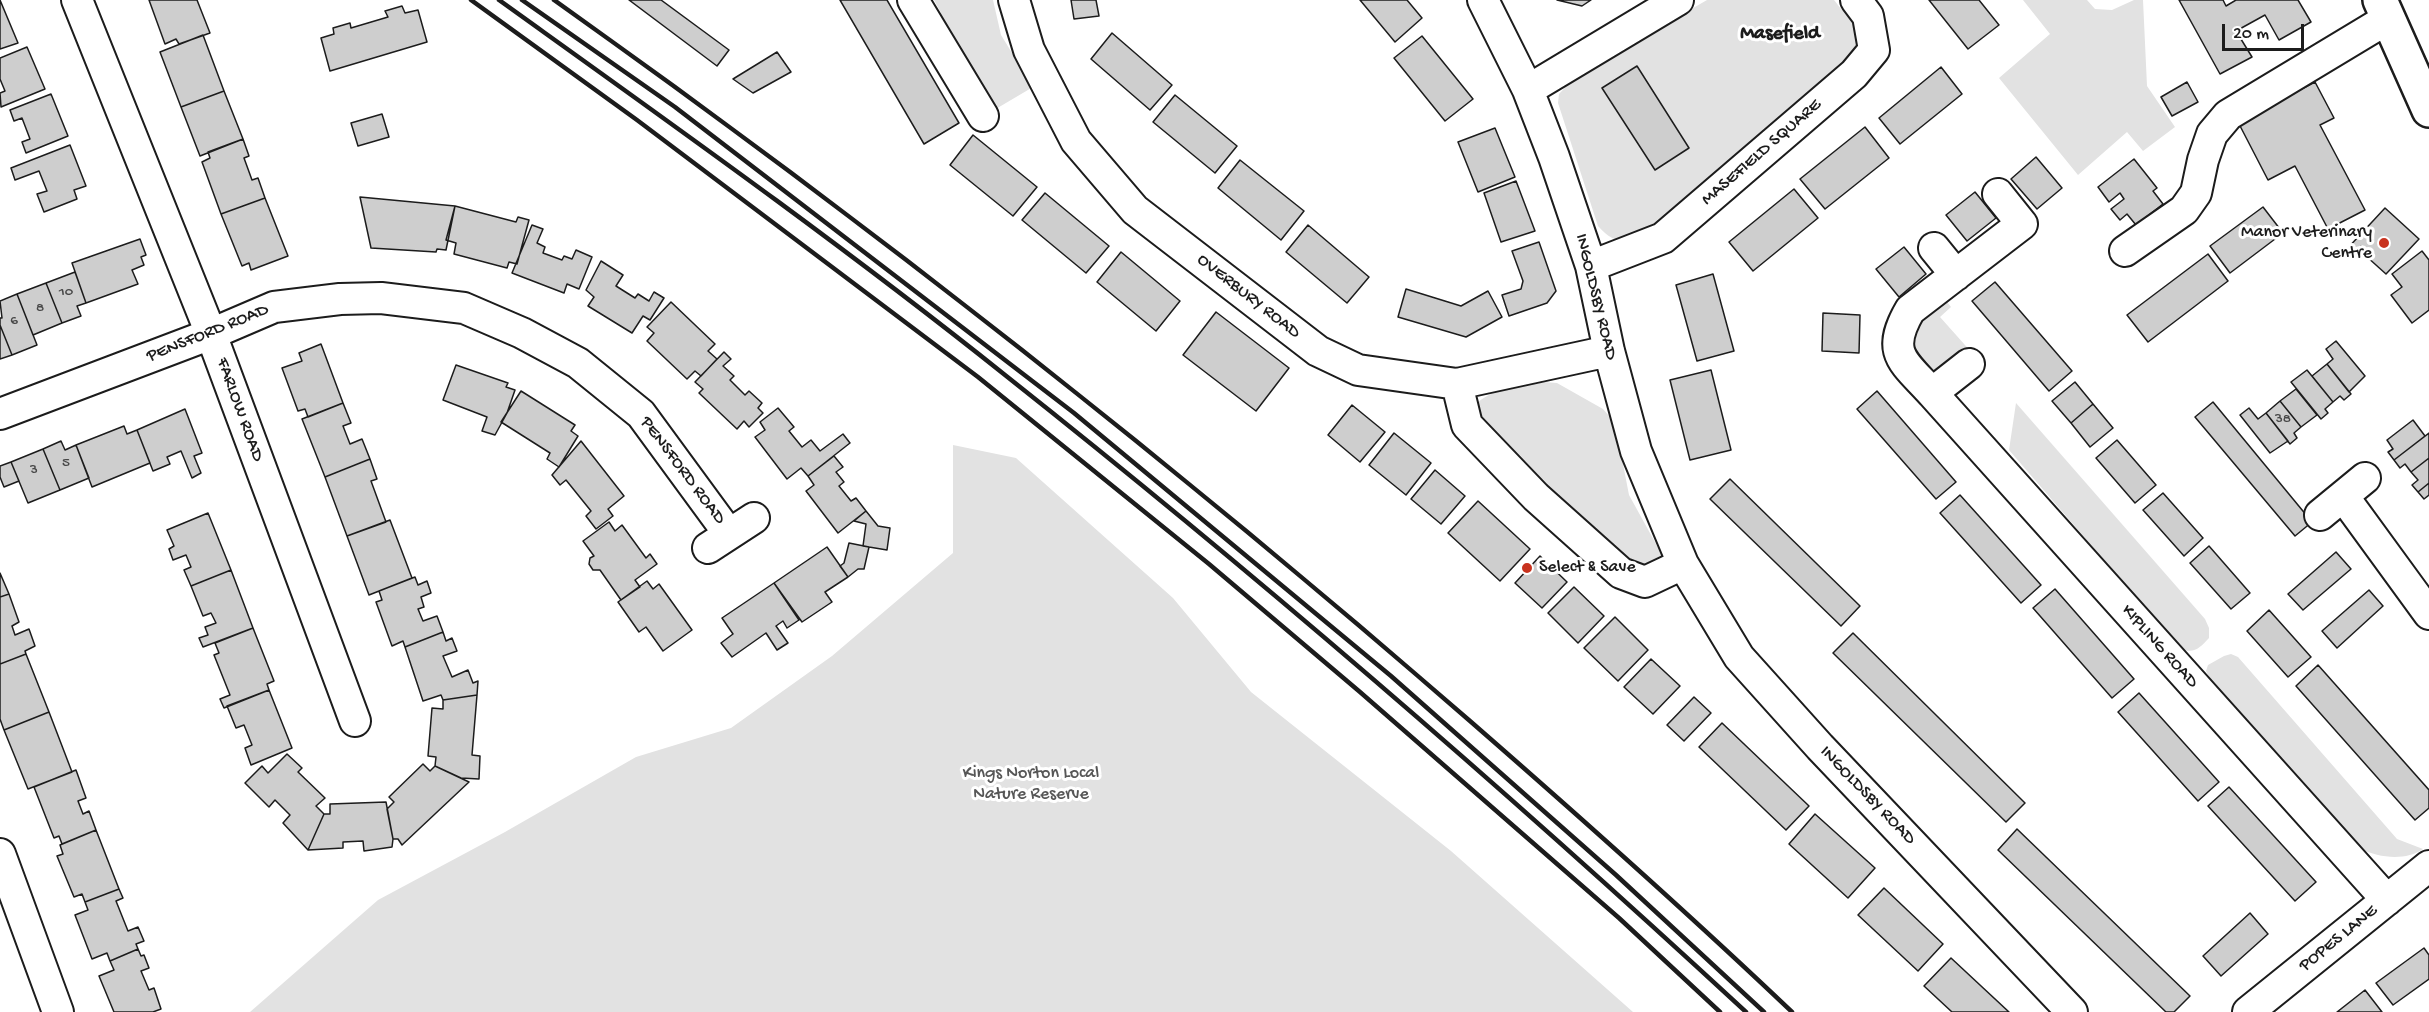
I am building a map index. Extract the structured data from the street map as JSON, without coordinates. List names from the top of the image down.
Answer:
{
  "streets": {
    "street": [
      "MASEFIELD SQUARE",
      "OVERBURY ROAD",
      "INGOLDSBY ROAD",
      "PENSFORD ROAD",
      "FARLOW ROAD",
      "KIPLING ROAD",
      "POPES LANE"
    ]
  },
  "crossings": [
    ["MASEFIELD SQUARE", "INGOLDSBY ROAD"],
    ["OVERBURY ROAD", "INGOLDSBY ROAD"],
    ["PENSFORD ROAD", "FARLOW ROAD"],
    ["KIPLING ROAD", "POPES LANE"]
  ],
  "districts": ["Masefield"],
  "parks": ["Kings Norton Local Nature Reserve"],
  "places": ["Manor Veterinary Centre", "Select & Save"],
  "house_numbers": [
    "10",
    "8",
    "6",
    "38",
    "5",
    "3"
  ],
  "scale_bar": "20 m"
}
